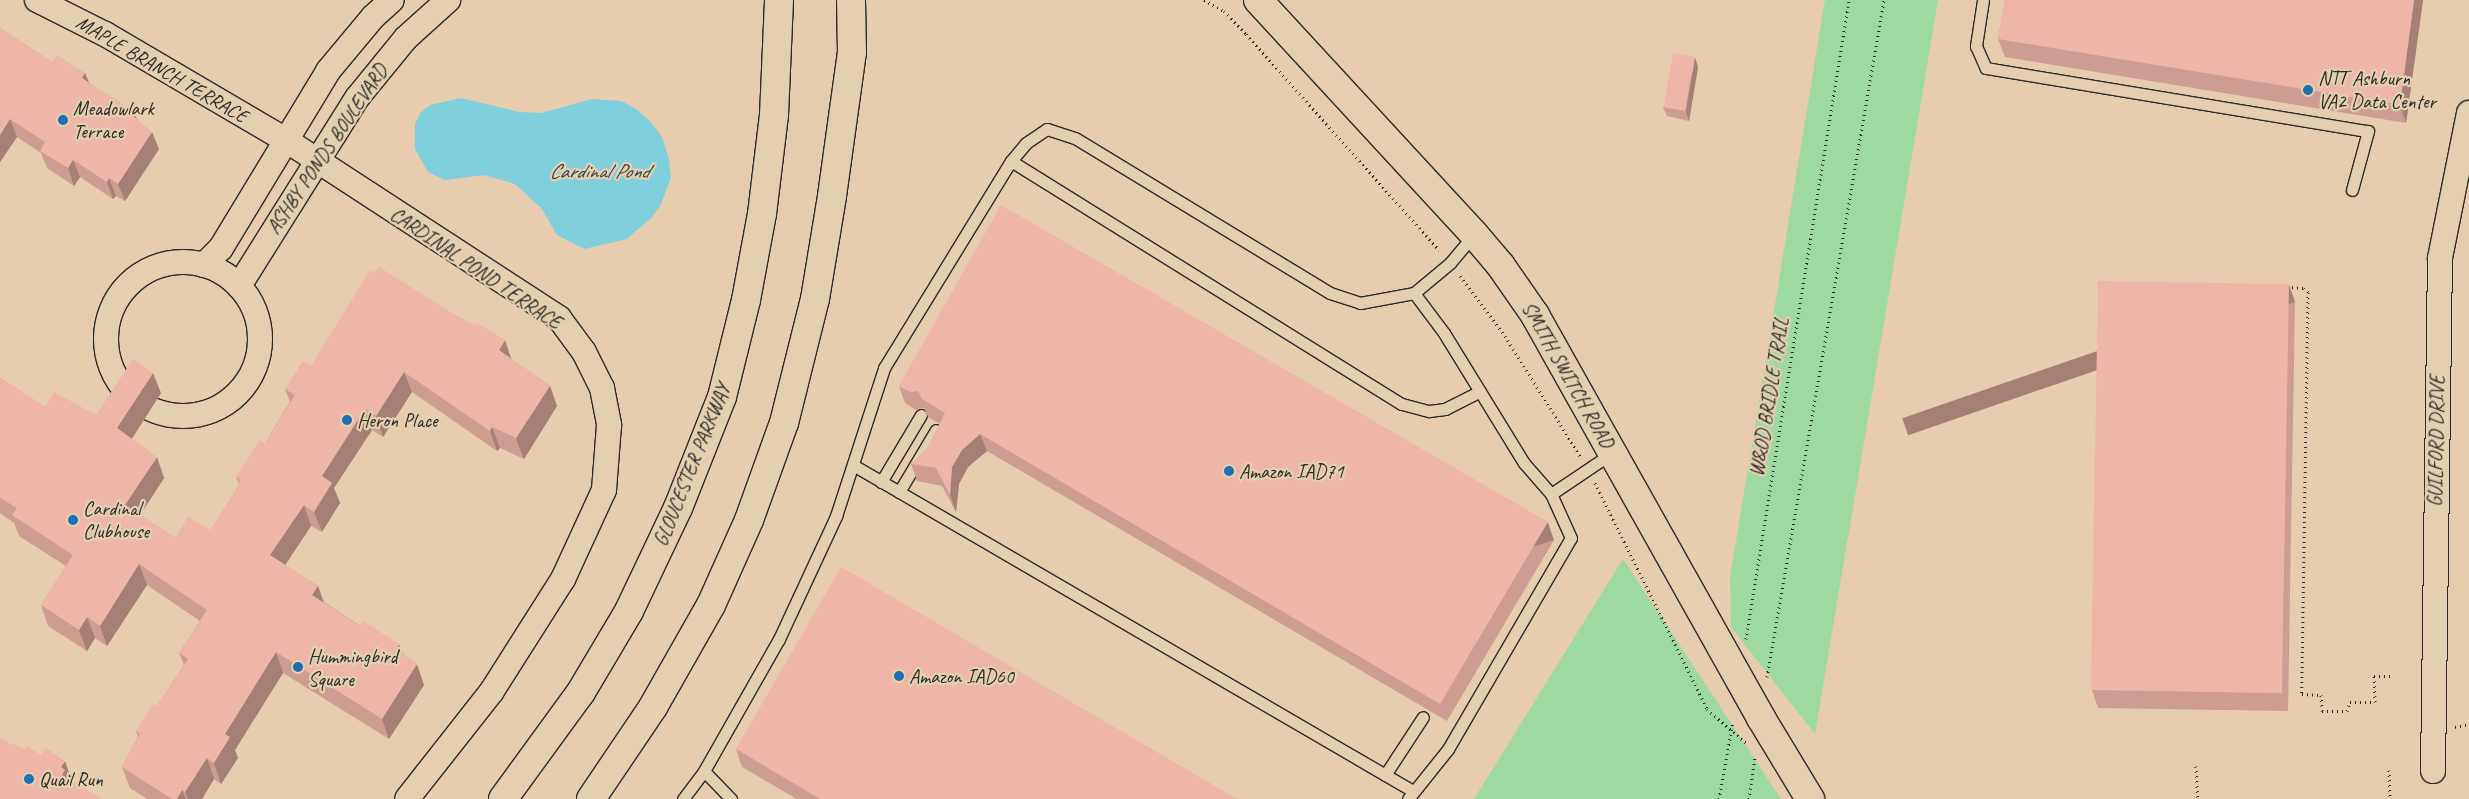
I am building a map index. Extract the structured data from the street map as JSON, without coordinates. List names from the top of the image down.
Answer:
{
  "streets": {
    "main road": ["SMITH SWITCH ROAD", "GLOUCESTER PARKWAY"],
    "street": [
      "MAPLE BRANCH TERRACE",
      "ASHBY PONDS BOULEVARD",
      "CARDINAL POND TERRACE",
      "GUILFORD DRIVE"
    ],
    "path": ["W&OD BRIDLE TRAIL"]
  },
  "crossings": [
    ["MAPLE BRANCH TERRACE", "ASHBY PONDS BOULEVARD"],
    ["MAPLE BRANCH TERRACE", "CARDINAL POND TERRACE"],
    ["ASHBY PONDS BOULEVARD", "CARDINAL POND TERRACE"]
  ],
  "water": ["Cardinal Pond"],
  "places": [
    "NTT Ashburn VA2 Data Center",
    "Meadowlark Terrace",
    "Heron Place",
    "Amazon IAD71",
    "Cardinal Clubhouse",
    "Hummingbird Square",
    "Amazon IAD60",
    "Quail Run"
  ]
}
